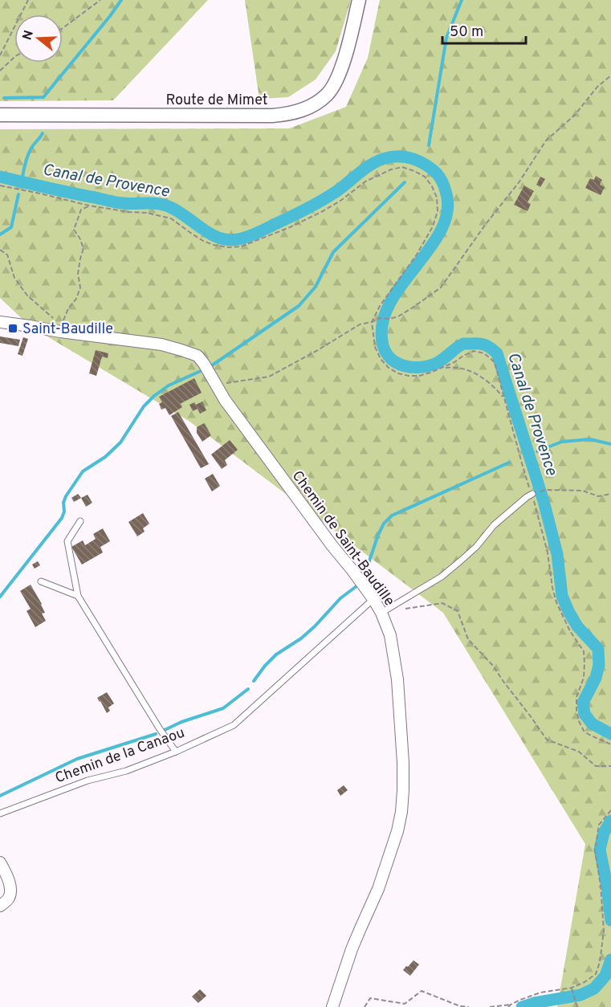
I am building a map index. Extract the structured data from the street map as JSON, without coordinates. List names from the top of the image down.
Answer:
{
  "streets": {
    "street": ["Route de Mimet", "Chemin de Saint-Baudille"],
    "lane": ["Chemin de la Canaou"]
  },
  "crossings": [
    ["Chemin de Saint-Baudille", "Chemin de la Canaou"]
  ],
  "water": ["Canal de Provence"],
  "places": {
    "transit": ["Saint-Baudille"]
  },
  "scale_bar": "50 m",
  "north": "left"
}
